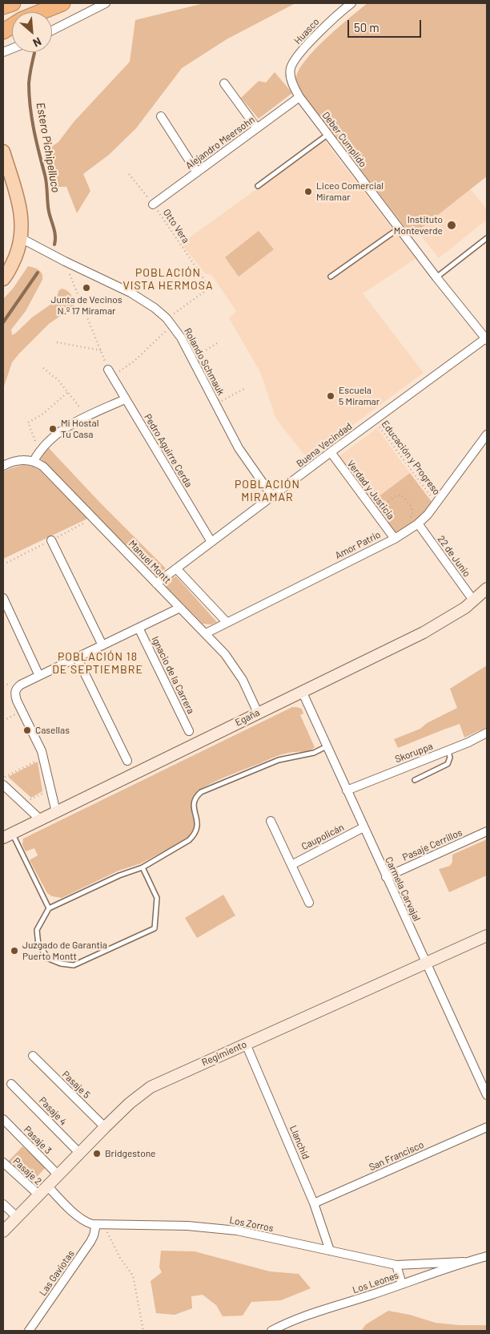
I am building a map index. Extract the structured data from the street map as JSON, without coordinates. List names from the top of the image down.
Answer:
{
  "streets": {
    "main road": ["Egaña", "Regimiento"],
    "street": [
      "Huasco",
      "Deber Cumplido",
      "Alejandro Meersohn",
      "Rolando Schmauk",
      "Buena Vecindad",
      "Pedro Aguirre Cerda",
      "Verdad y Justicia",
      "Amor Patrio",
      "22 de Junio",
      "Manuel Montt",
      "Ignacio de la Carrera",
      "Skoruppa",
      "Caupolicán",
      "Pasaje Cerrillos",
      "Carmela Carvajal",
      "Pasaje 5",
      "Pasaje 4",
      "Pasaje 3",
      "Llanchid",
      "San Francisco",
      "Pasaje 2",
      "Los Zorros",
      "Las Gaviotas",
      "Los Leones"
    ],
    "path": ["Otto Vera", "Educación y Progreso"]
  },
  "crossings": [
    ["Huasco", "Deber Cumplido"],
    ["Deber Cumplido", "Alejandro Meersohn"],
    ["Deber Cumplido", "Buena Vecindad"],
    ["Alejandro Meersohn", "Otto Vera"],
    ["Otto Vera", "Rolando Schmauk"],
    ["Rolando Schmauk", "Buena Vecindad"],
    ["Buena Vecindad", "Pedro Aguirre Cerda"],
    ["Buena Vecindad", "Educación y Progreso"],
    ["Buena Vecindad", "Verdad y Justicia"],
    ["Buena Vecindad", "Manuel Montt"],
    ["Educación y Progreso", "Amor Patrio"],
    ["Verdad y Justicia", "Amor Patrio"],
    ["Amor Patrio", "22 de Junio"],
    ["Amor Patrio", "Manuel Montt"],
    ["22 de Junio", "Egaña"],
    ["Manuel Montt", "Egaña"],
    ["Egaña", "Carmela Carvajal"],
    ["Skoruppa", "Carmela Carvajal"],
    ["Caupolicán", "Carmela Carvajal"],
    ["Pasaje Cerrillos", "Carmela Carvajal"],
    ["Carmela Carvajal", "Regimiento"],
    ["Regimiento", "Pasaje 5"],
    ["Regimiento", "Pasaje 4"],
    ["Regimiento", "Pasaje 3"],
    ["Regimiento", "Llanchid"],
    ["Regimiento", "Pasaje 2"],
    ["Regimiento", "Los Zorros"],
    ["Llanchid", "San Francisco"],
    ["Llanchid", "Los Zorros"],
    ["Los Zorros", "Las Gaviotas"],
    ["Los Zorros", "Los Leones"]
  ],
  "districts": ["POBLACIÓN VISTA HERMOSA", "POBLACIÓN MIRAMAR", "POBLACIÓN 18 DE SEPTIEMBRE"],
  "water": ["Estero Pichipelluco"],
  "places": [
    "Liceo Comercial Miramar",
    "Instituto Monteverde",
    "Junta de Vecinos N.º 17 Miramar",
    "Escuela 5 Miramar",
    "Mi Hostal Tu Casa",
    "Casellas",
    "Juzgado de Garantia Puerto Montt",
    "Bridgestone"
  ],
  "scale_bar": "50 m",
  "north": "bottom right"
}
